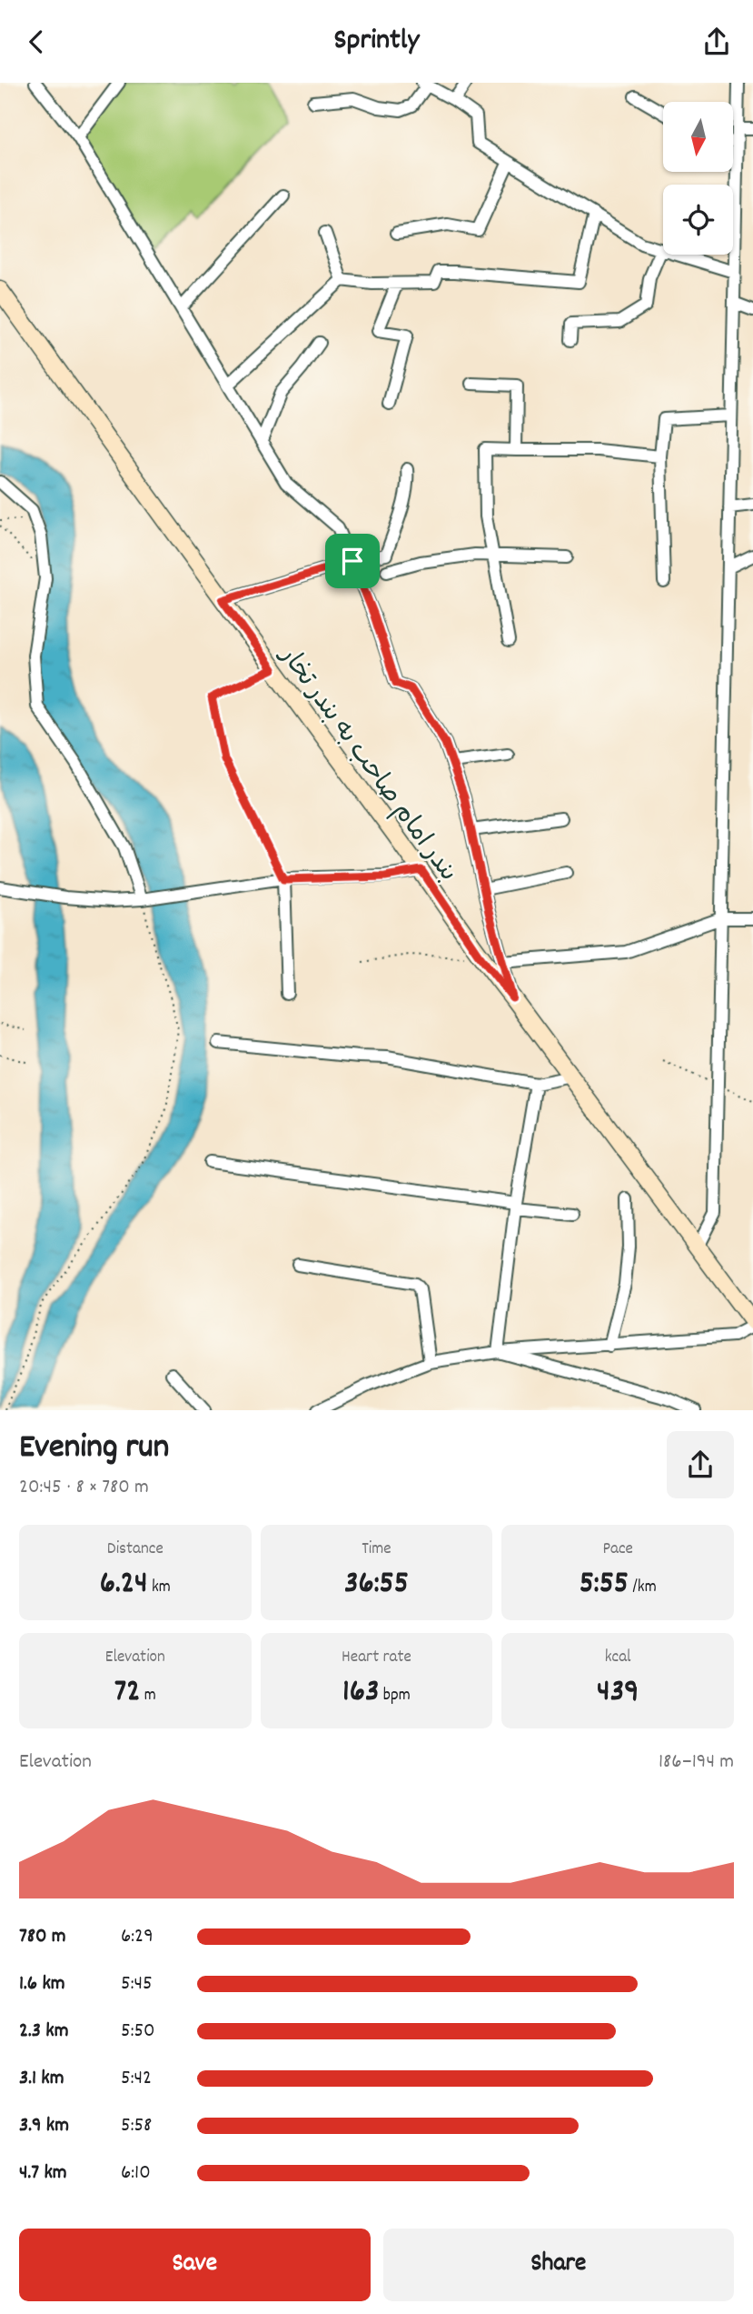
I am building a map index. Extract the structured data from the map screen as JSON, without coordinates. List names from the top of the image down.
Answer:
{
  "streets": {
    "main road": ["بندر امام صاحب به بندر تخار"]
  },
  "north": "bottom",
  "page": {
    "header": "Sprintly",
    "heading": ["Evening run", "20:45 · 8 × 780 m"],
    "stats": [
      ["Distance", "6.24 km"],
      ["Time", "36:55"],
      ["Pace", "5:55 /km"],
      ["Elevation", "72 m"],
      ["Heart rate", "163 bpm"],
      ["kcal", "439"]
    ],
    "chart": ["Elevation", "186–194 m"],
    "list": [
      {
        "name": "780 m",
        "note": "6:29"
      },
      {
        "name": "1.6 km",
        "note": "5:45"
      },
      {
        "name": "2.3 km",
        "note": "5:50"
      },
      {
        "name": "3.1 km",
        "note": "5:42"
      },
      {
        "name": "3.9 km",
        "note": "5:58"
      },
      {
        "name": "4.7 km",
        "note": "6:10"
      }
    ],
    "buttons": ["Save", "Share"]
  }
}
